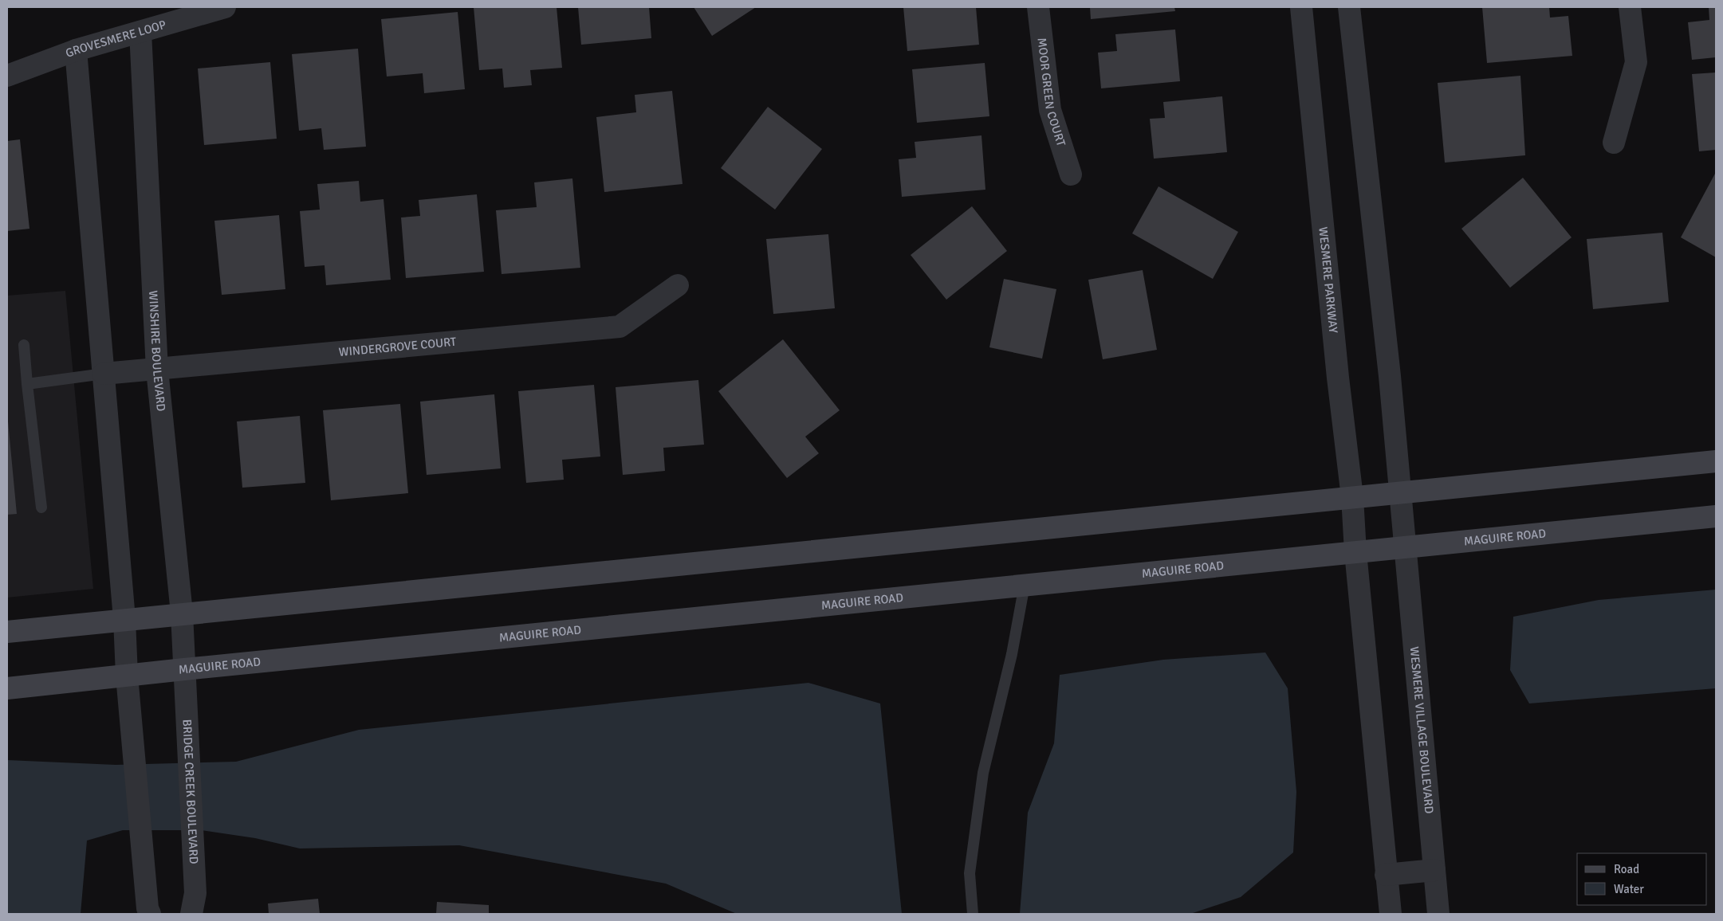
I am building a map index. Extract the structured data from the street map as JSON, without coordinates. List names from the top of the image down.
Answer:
{
  "streets": {
    "main road": ["MAGUIRE ROAD"],
    "street": [
      "GROVESMERE LOOP",
      "MOOR GREEN COURT",
      "WESMERE PARKWAY",
      "WINDERGROVE COURT",
      "WINSHIRE BOULEVARD",
      "WESMERE VILLAGE BOULEVARD",
      "BRIDGE CREEK BOULEVARD"
    ]
  },
  "crossings": [
    ["GROVESMERE LOOP", "WINSHIRE BOULEVARD"],
    ["WESMERE PARKWAY", "MAGUIRE ROAD"],
    ["WINDERGROVE COURT", "WINSHIRE BOULEVARD"],
    ["WINSHIRE BOULEVARD", "MAGUIRE ROAD"],
    ["WINSHIRE BOULEVARD", "BRIDGE CREEK BOULEVARD"],
    ["MAGUIRE ROAD", "WESMERE VILLAGE BOULEVARD"],
    ["MAGUIRE ROAD", "BRIDGE CREEK BOULEVARD"]
  ],
  "legend": ["Road", "Water"]
}
